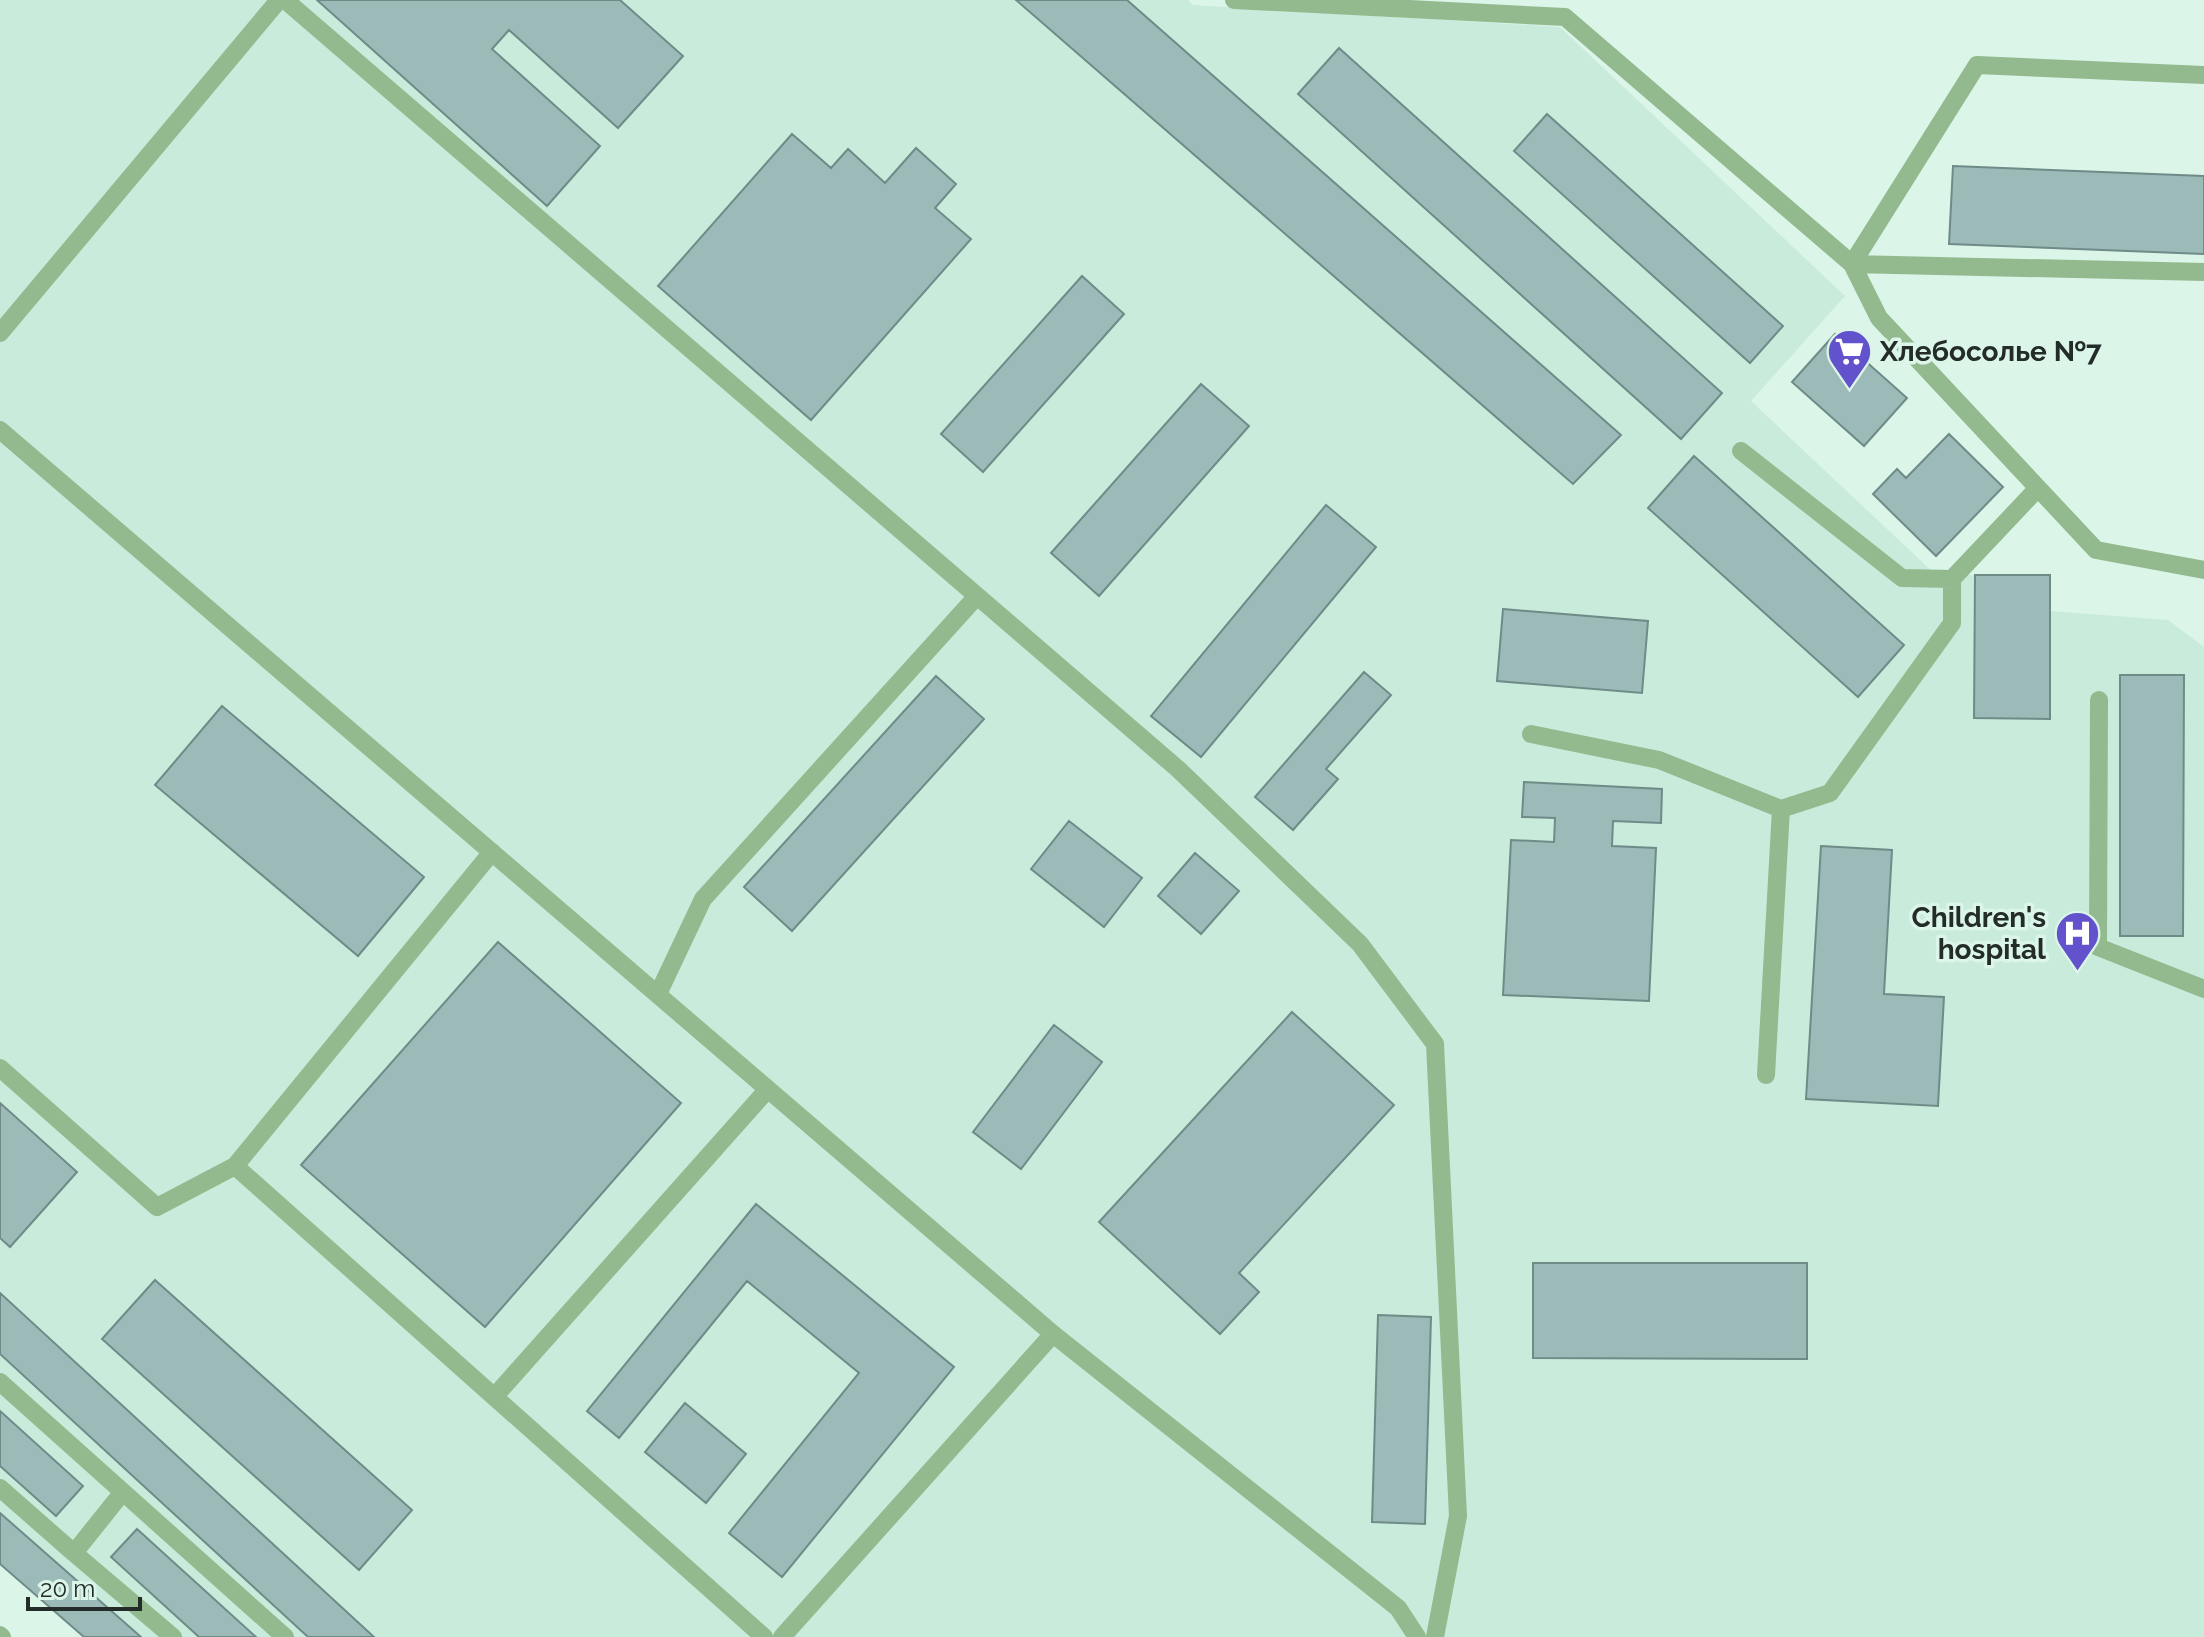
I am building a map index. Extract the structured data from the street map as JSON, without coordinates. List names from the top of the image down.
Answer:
{
  "places": {
    "supermarket": ["Хлебосолье №7"],
    "hospital": ["Children's hospital"]
  },
  "scale_bar": "20 m"
}
